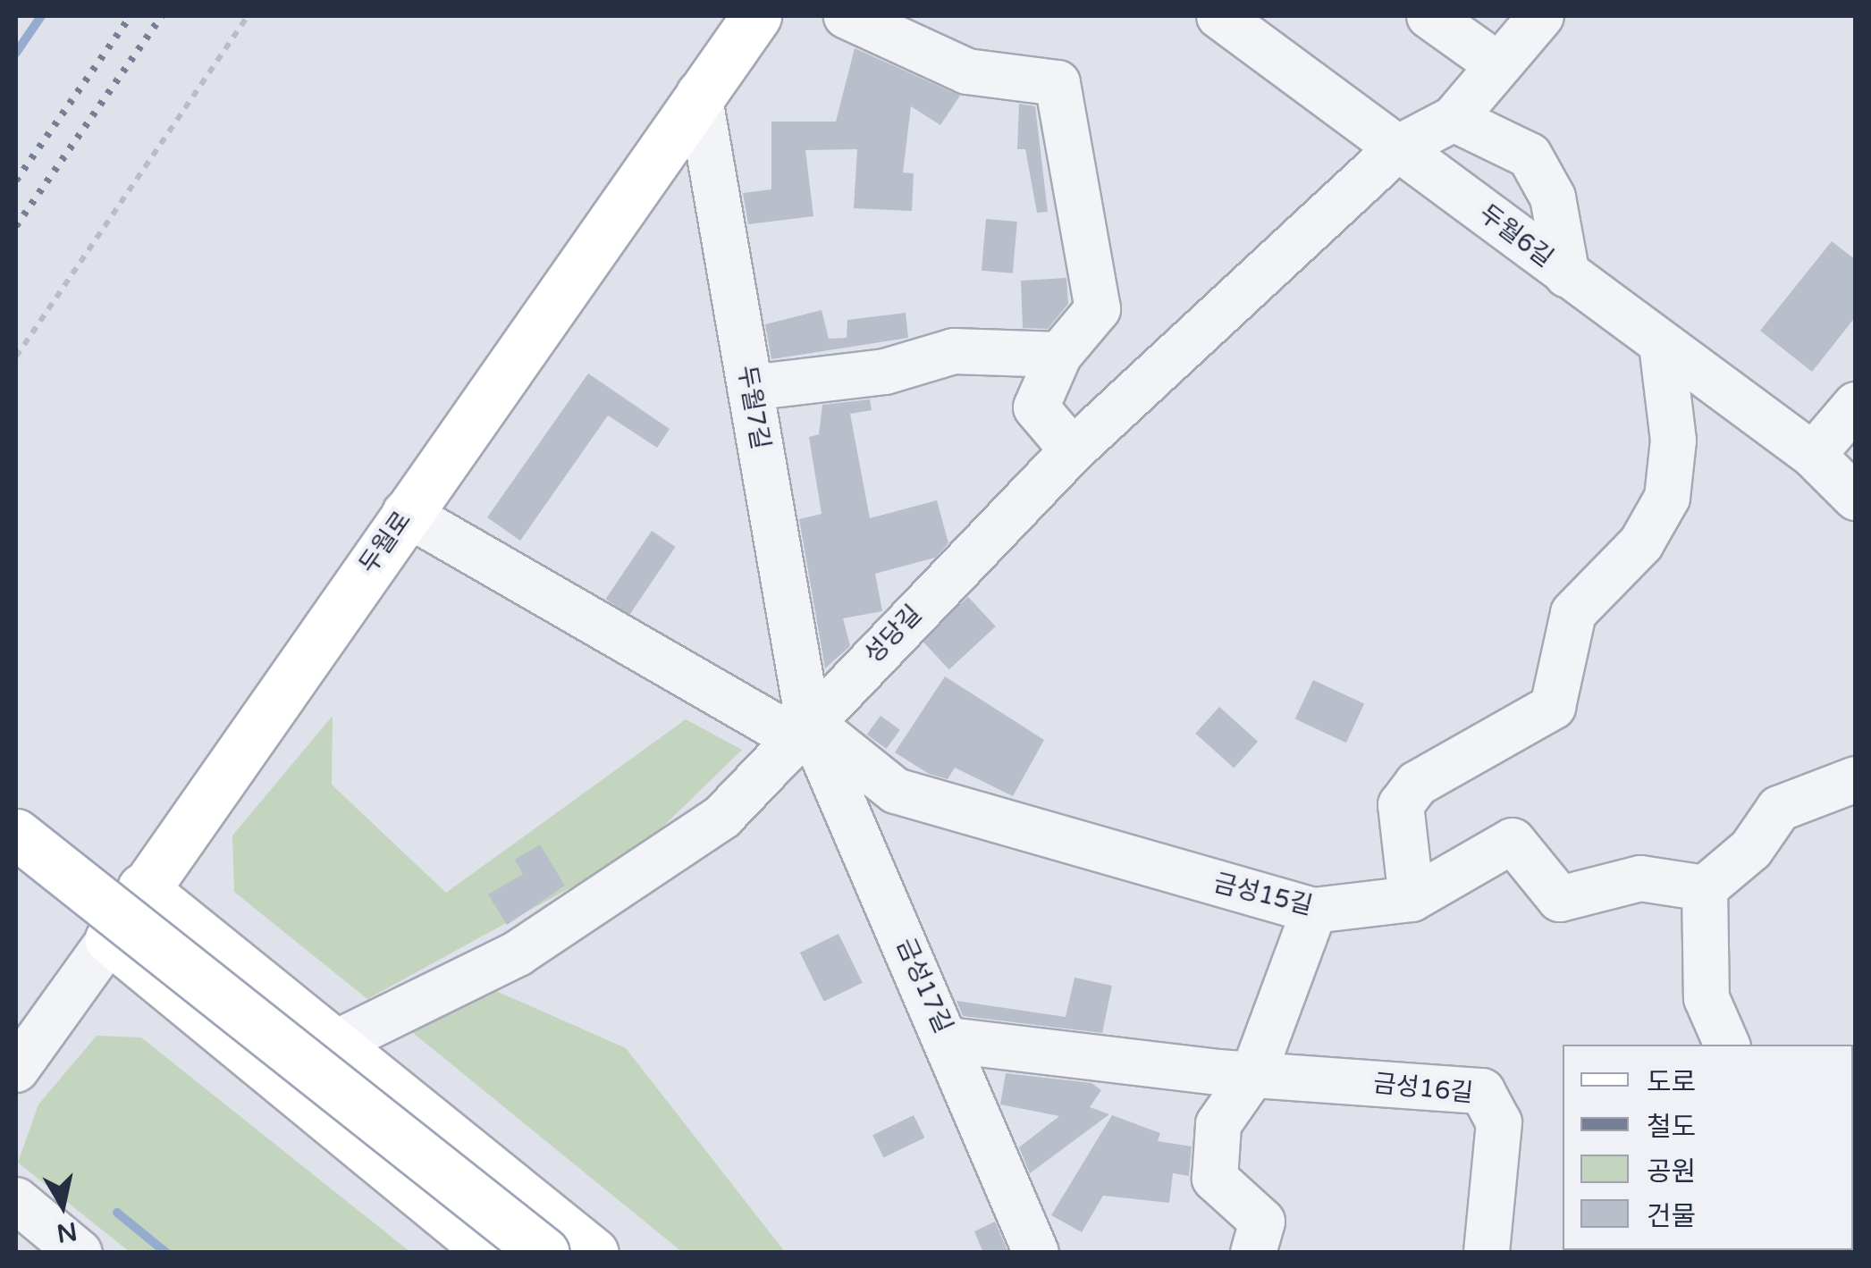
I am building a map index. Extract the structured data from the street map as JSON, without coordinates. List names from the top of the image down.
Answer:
{
  "streets": {
    "main road": ["두월로"],
    "street": [
      "두월6길",
      "두월7길",
      "성당길",
      "금성15길",
      "금성17길",
      "금성16길"
    ]
  },
  "crossings": [
    ["두월6길", "성당길"],
    ["두월7길", "두월로"],
    ["두월7길", "성당길"],
    ["두월7길", "금성15길"],
    ["두월7길", "금성17길"],
    ["두월로", "금성15길"],
    ["성당길", "금성15길"],
    ["성당길", "금성17길"],
    ["금성15길", "금성17길"],
    ["금성17길", "금성16길"]
  ],
  "legend": [
    "도로",
    "철도",
    "공원",
    "건물"
  ],
  "north": "bottom"
}
